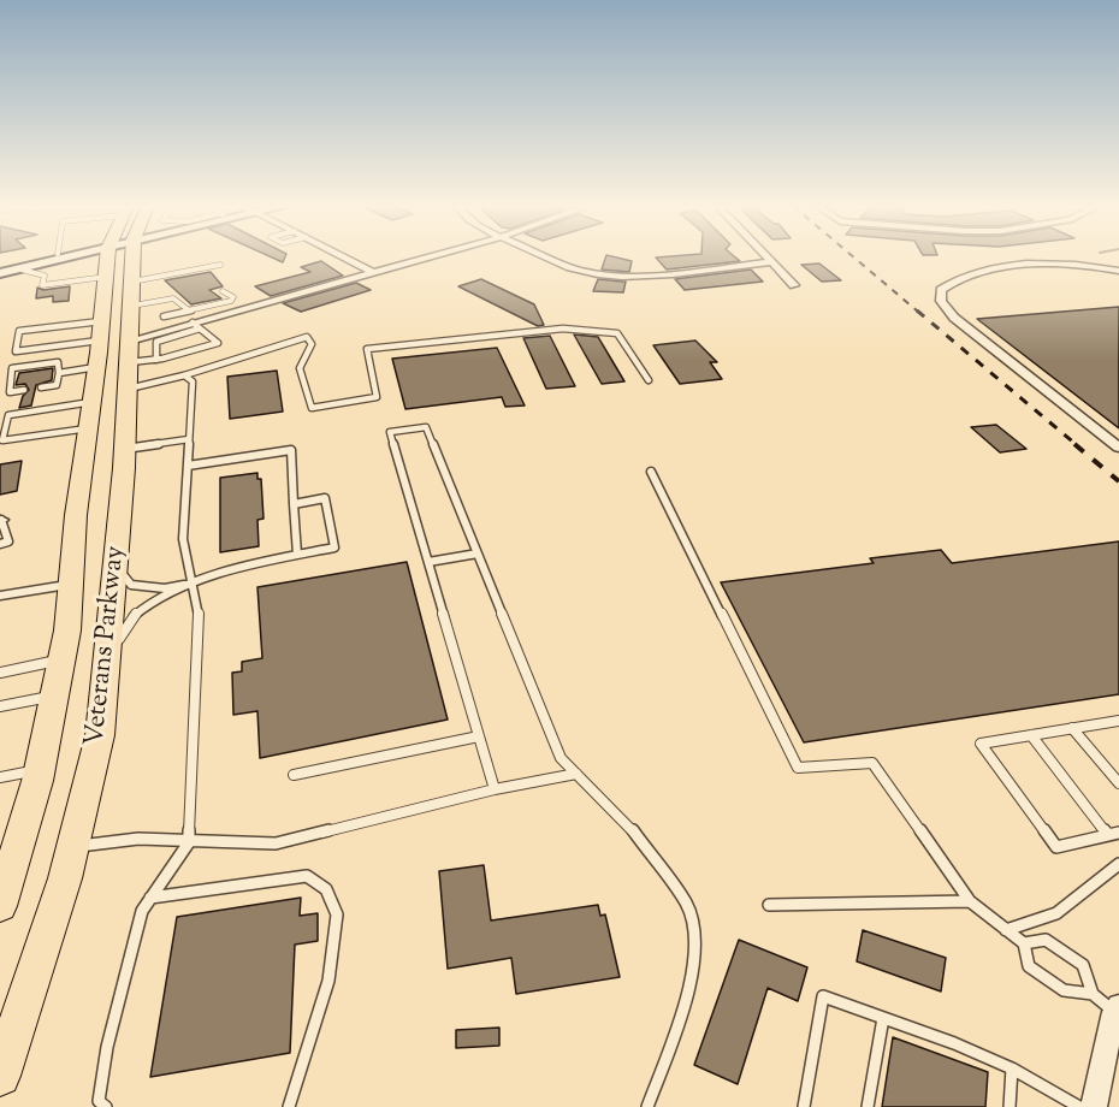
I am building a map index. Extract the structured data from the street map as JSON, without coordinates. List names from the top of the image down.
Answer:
{
  "streets": {
    "main road": ["Veterans Parkway"]
  }
}
